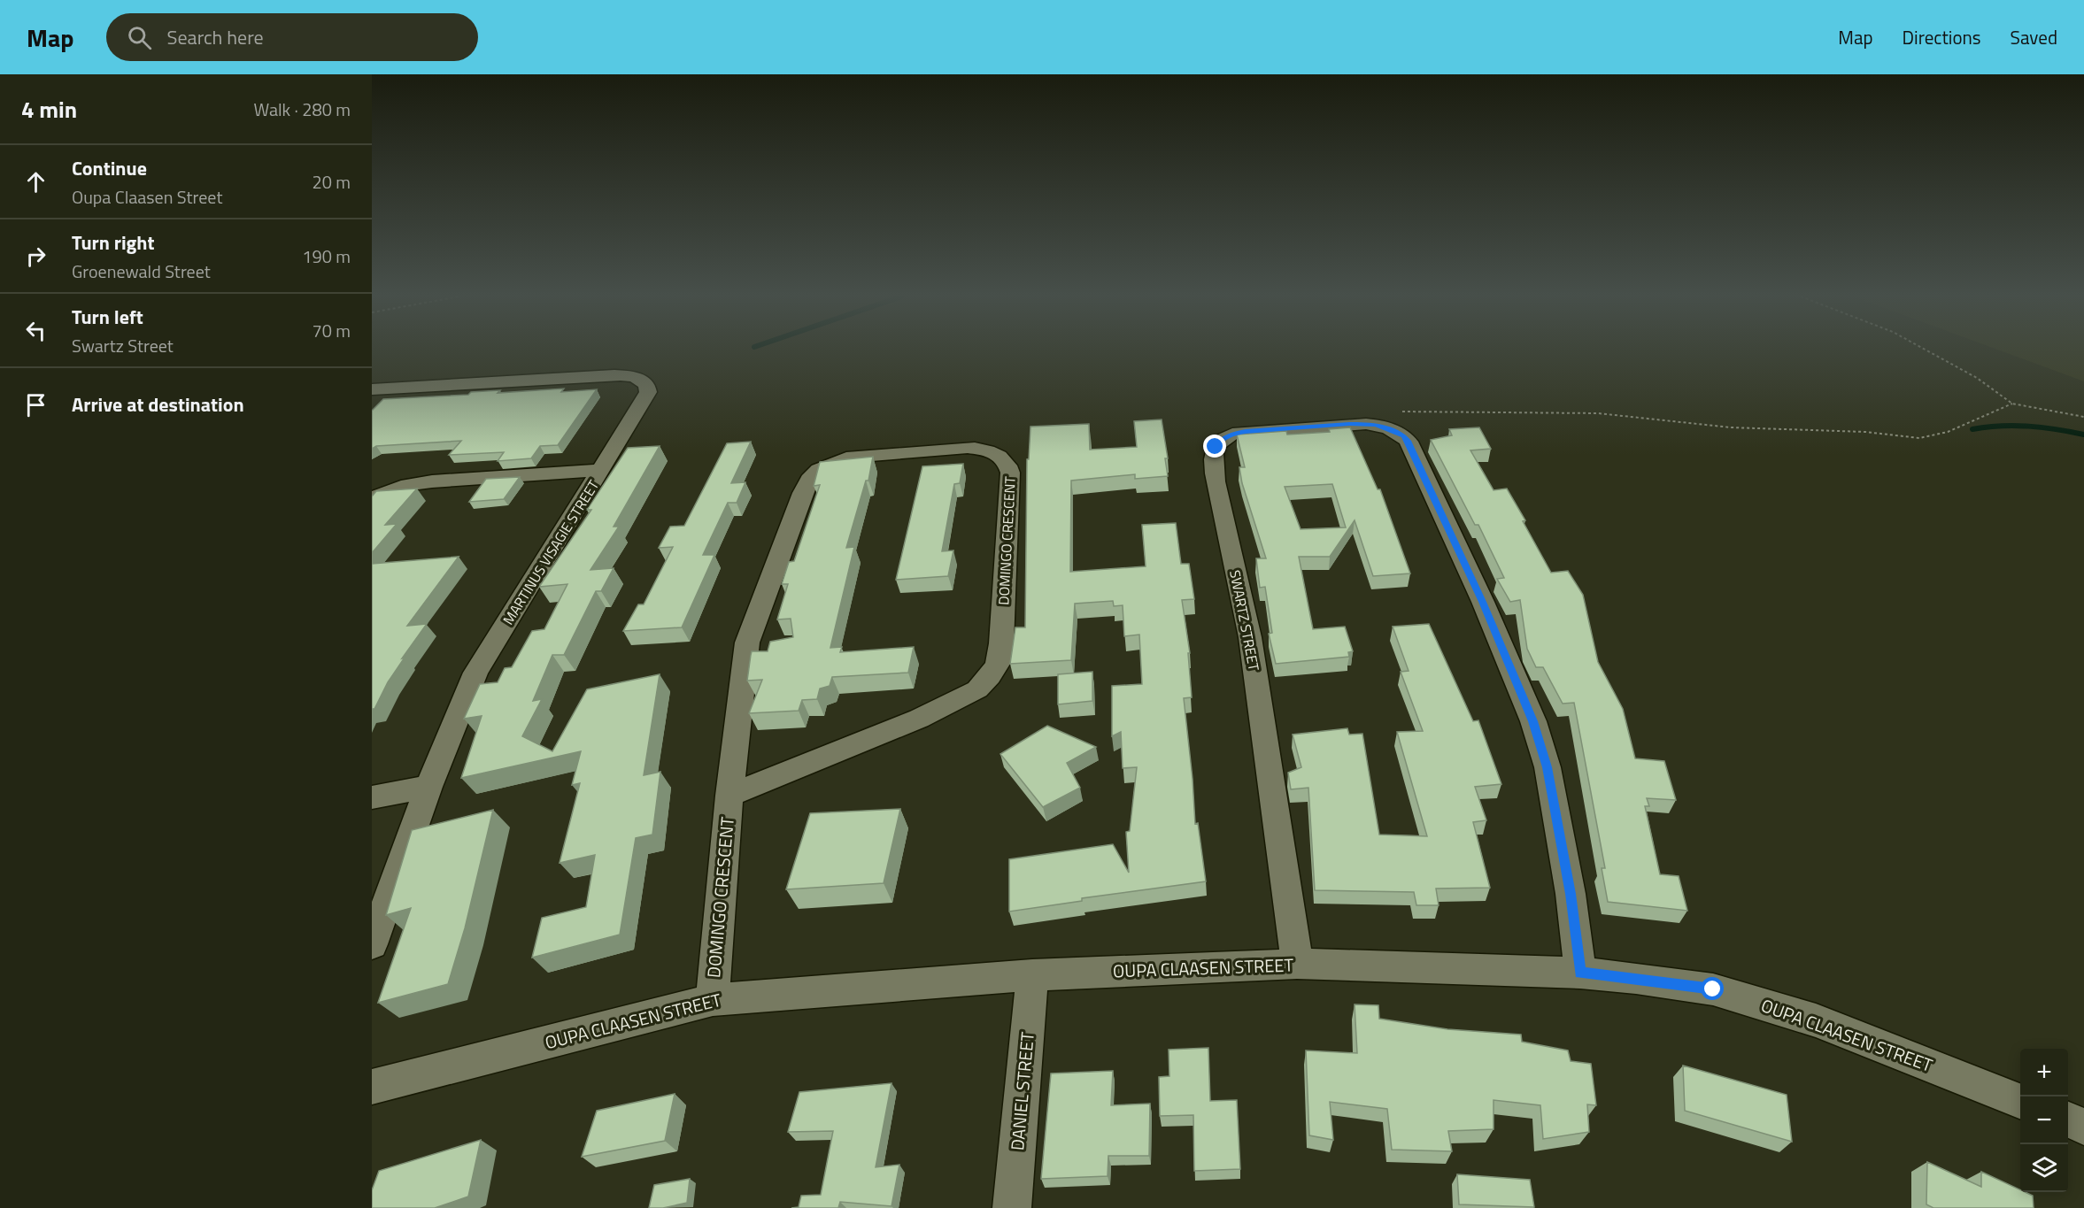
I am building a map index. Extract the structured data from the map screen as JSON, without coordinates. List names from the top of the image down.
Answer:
{
  "streets": {
    "street": [
      "DOMINGO CRESCENT",
      "MARTINUS VISAGIE STREET",
      "SWARTZ STREET",
      "OUPA CLAASEN STREET",
      "DANIEL STREET"
    ]
  },
  "crossings": [
    ["DOMINGO CRESCENT", "OUPA CLAASEN STREET"],
    ["SWARTZ STREET", "OUPA CLAASEN STREET"],
    ["OUPA CLAASEN STREET", "DANIEL STREET"]
  ],
  "page": {
    "header": "Map",
    "search": "Search here",
    "nav": ["Map", "Directions", "Saved"],
    "heading": ["4 min", "Walk · 280 m"],
    "list": [
      ["Continue", "Oupa Claasen Street", "20 m"],
      ["Turn right", "Groenewald Street", "190 m"],
      ["Turn left", "Swartz Street", "70 m"],
      "Arrive at destination"
    ],
    "map_buttons": ["+", "−"]
  }
}
